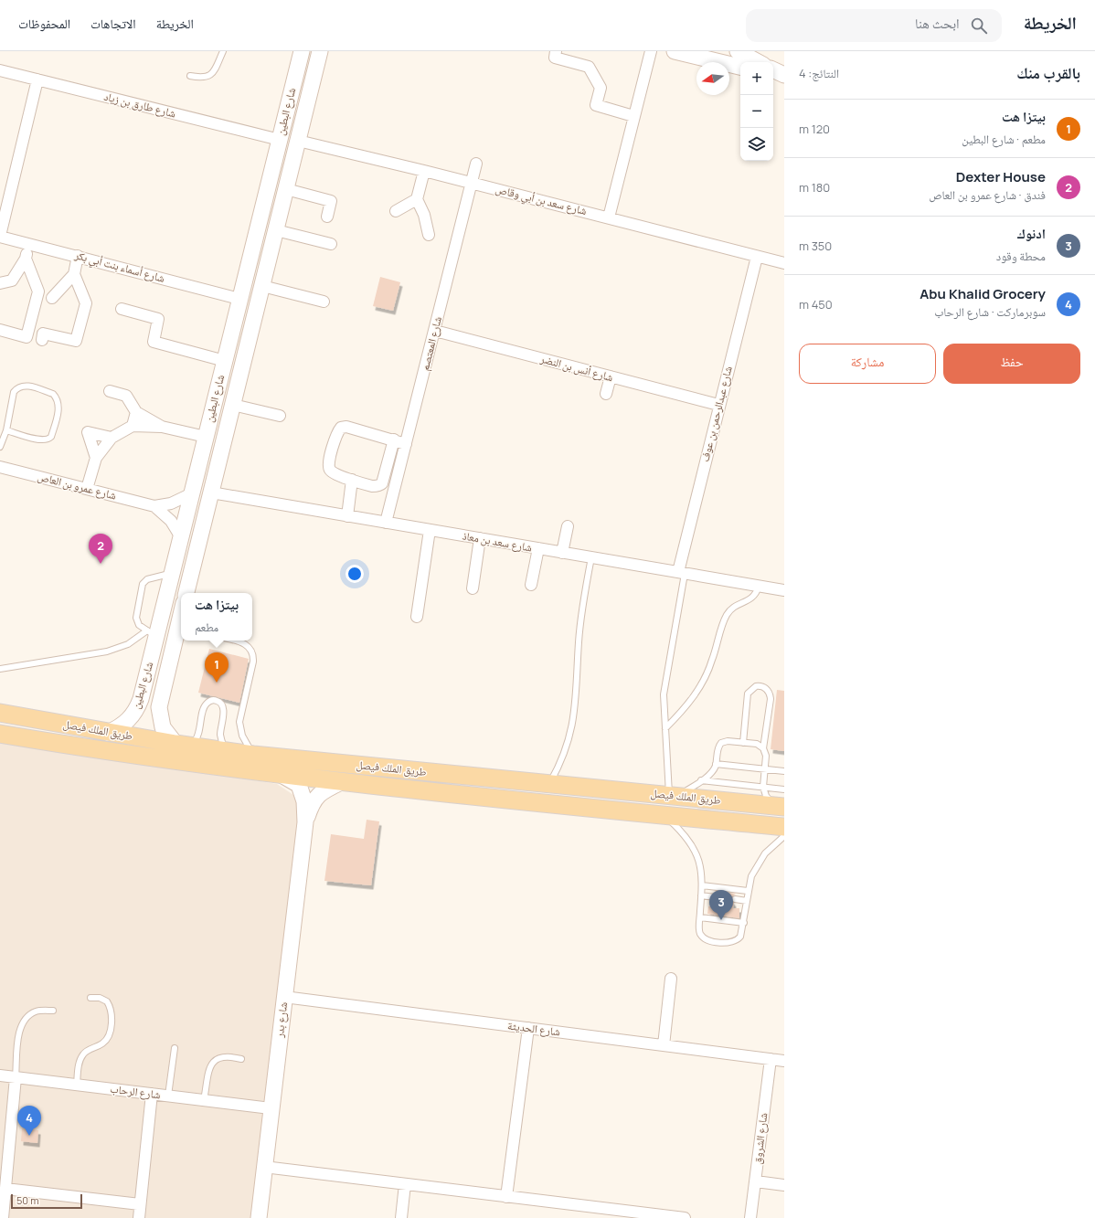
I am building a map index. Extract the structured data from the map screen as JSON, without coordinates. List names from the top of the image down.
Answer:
{
  "streets": {
    "main road": ["طريق الملك فيصل"],
    "street": [
      "شارع طارق بن زياد",
      "شارع البطين",
      "شارع سعد بن أبي وقاص",
      "شارع أسماء بنت أبي بكر",
      "شارع المعتصم",
      "شارع أنس بن النضر",
      "شارع عبدالرحمن بن عوف",
      "شارع عمرو بن العاص",
      "شارع سعد بن معاذ",
      "شارع بدر",
      "شارع الحديثة",
      "شارع الرحاب",
      "شارع الشروق"
    ]
  },
  "crossings": [
    ["شارع طارق بن زياد", "شارع البطين"],
    ["شارع البطين", "شارع سعد بن أبي وقاص"],
    ["شارع البطين", "شارع أسماء بنت أبي بكر"],
    ["شارع البطين", "شارع عمرو بن العاص"],
    ["شارع البطين", "شارع سعد بن معاذ"],
    ["شارع البطين", "طريق الملك فيصل"],
    ["شارع سعد بن أبي وقاص", "شارع المعتصم"],
    ["شارع سعد بن أبي وقاص", "شارع عبدالرحمن بن عوف"],
    ["شارع المعتصم", "شارع أنس بن النضر"],
    ["شارع المعتصم", "شارع سعد بن معاذ"],
    ["شارع أنس بن النضر", "شارع عبدالرحمن بن عوف"],
    ["شارع عبدالرحمن بن عوف", "شارع سعد بن معاذ"],
    ["طريق الملك فيصل", "شارع بدر"],
    ["شارع بدر", "شارع الحديثة"],
    ["شارع بدر", "شارع الرحاب"],
    ["شارع الحديثة", "شارع الشروق"]
  ],
  "scale_bar": "50 m",
  "north": "left",
  "page": {
    "header": "الخريطة",
    "search": "ابحث هنا",
    "nav": ["الخريطة", "الاتجاهات", "المحفوظات"],
    "heading": ["بالقرب منك", "النتائج: 4"],
    "map_buttons": ["+", "−"],
    "list": [
      {
        "mark": "1",
        "name": "بيتزا هت",
        "note": "مطعم · شارع البطين",
        "value": "120 m"
      },
      {
        "mark": "2",
        "name": "Dexter House",
        "note": "فندق · شارع عمرو بن العاص",
        "value": "180 m"
      },
      {
        "mark": "3",
        "name": "ادنوك",
        "note": "محطة وقود",
        "value": "350 m"
      },
      {
        "mark": "4",
        "name": "Abu Khalid Grocery",
        "note": "سوبرماركت · شارع الرحاب",
        "value": "450 m"
      }
    ],
    "buttons": ["حفظ", "مشاركة"],
    "pins": [
      "2",
      "1",
      "3",
      "4"
    ],
    "popup": ["بيتزا هت", "مطعم"],
    "scale": "50 m"
  }
}
